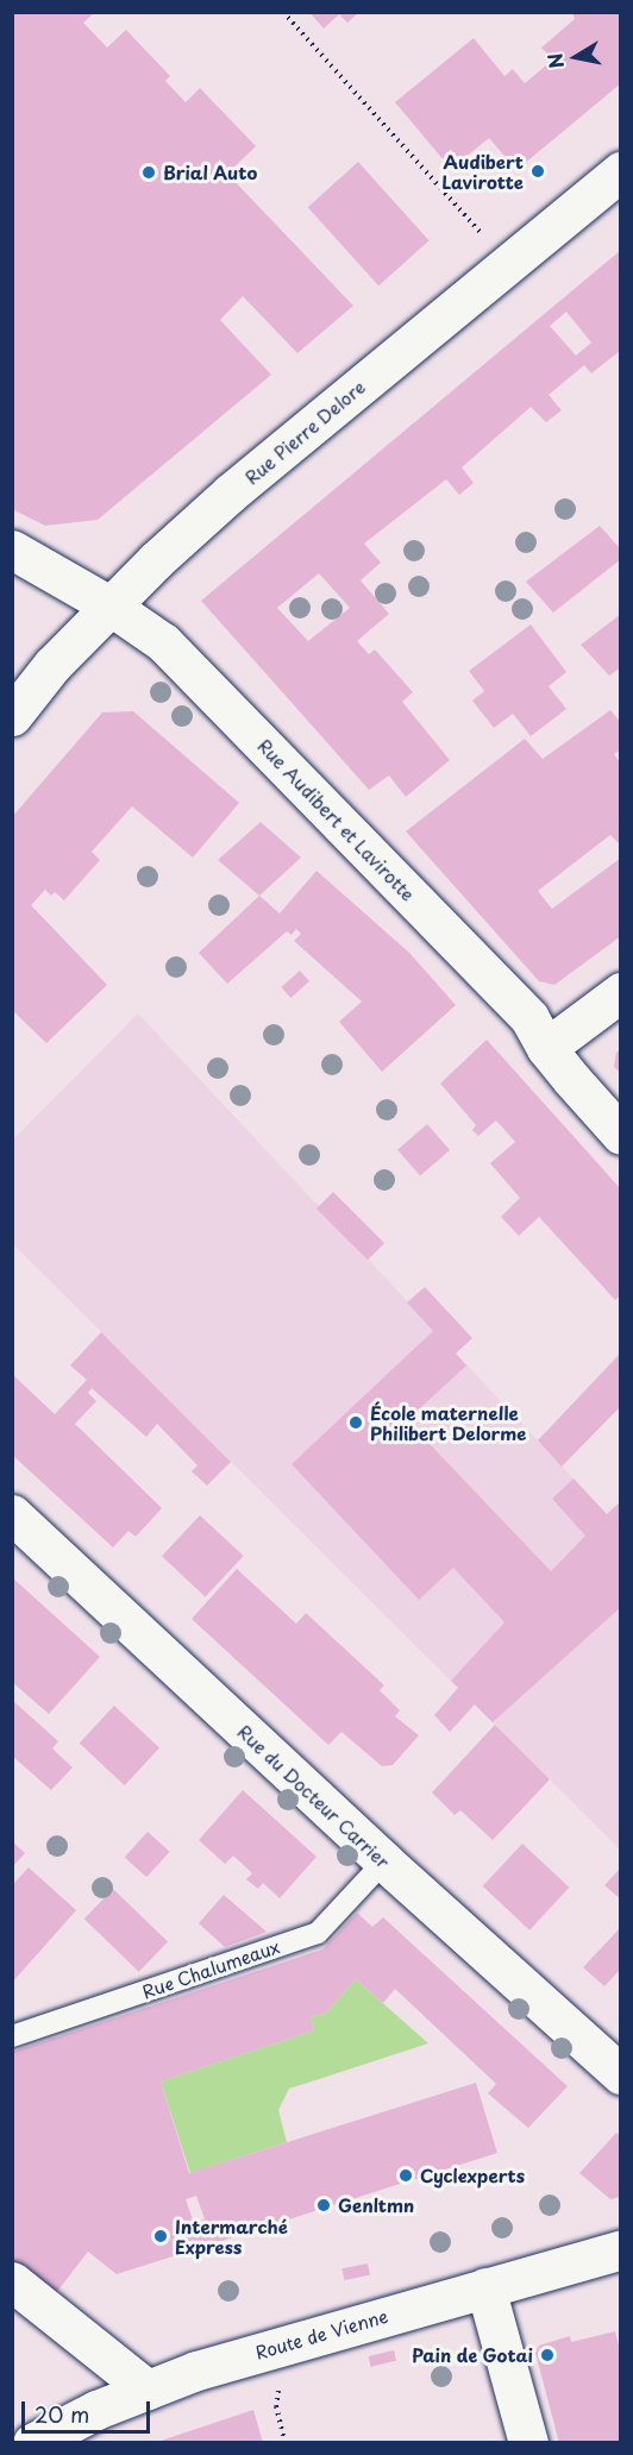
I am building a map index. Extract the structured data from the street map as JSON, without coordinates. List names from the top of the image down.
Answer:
{
  "streets": {
    "street": [
      "Rue Pierre Delore",
      "Rue Audibert et Lavirotte",
      "Rue du Docteur Carrier",
      "Route de Vienne"
    ],
    "lane": ["Rue Chalumeaux"]
  },
  "crossings": [
    ["Rue Pierre Delore", "Rue Audibert et Lavirotte"],
    ["Rue du Docteur Carrier", "Rue Chalumeaux"]
  ],
  "places": [
    "Audibert Lavirotte",
    "Brial Auto",
    "École maternelle Philibert Delorme",
    "Cyclexperts",
    "Genltmn",
    "Intermarché Express",
    "Pain de Gotai"
  ],
  "scale_bar": "20 m",
  "north": "left"
}
